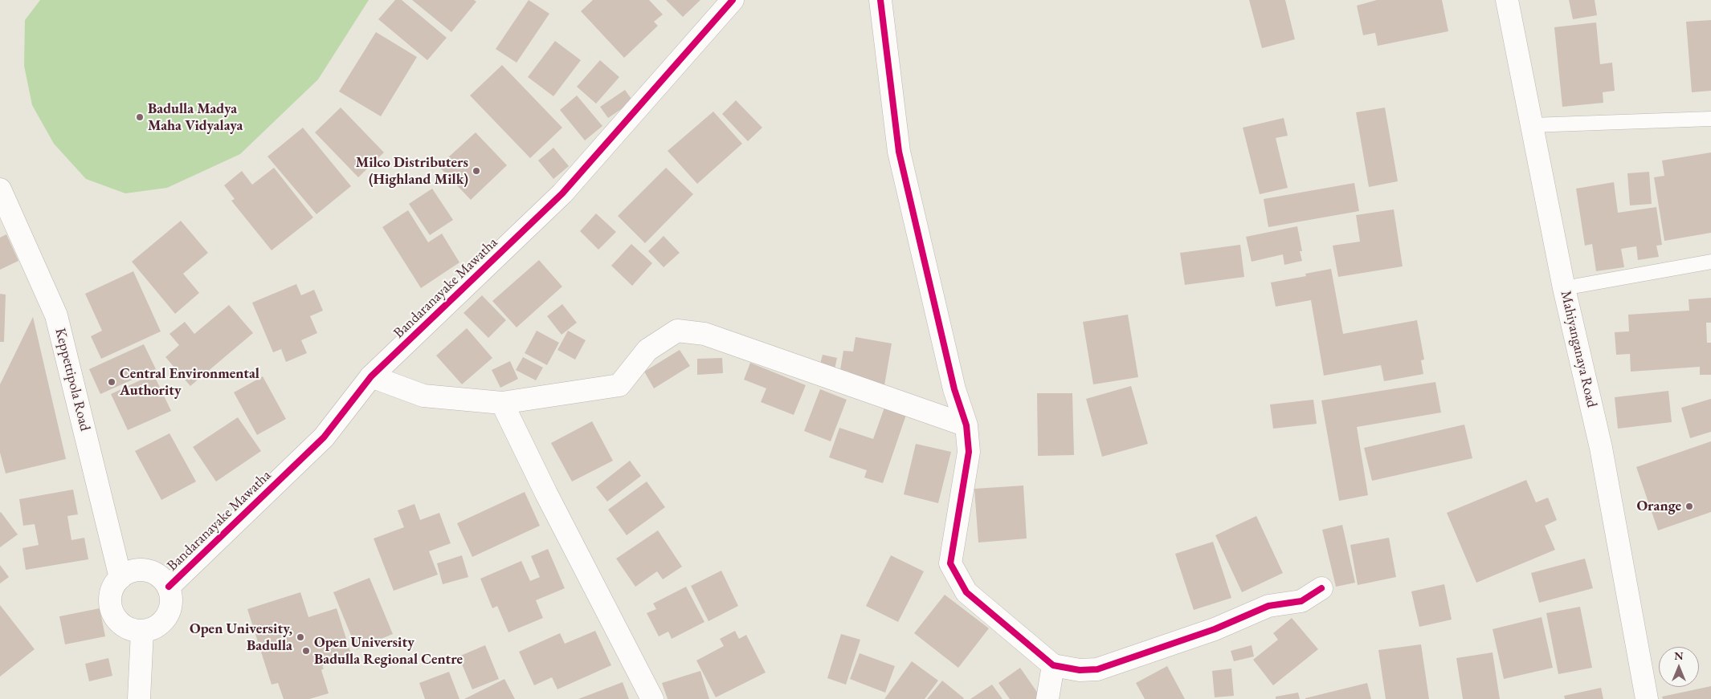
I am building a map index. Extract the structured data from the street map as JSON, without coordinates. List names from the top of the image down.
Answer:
{
  "streets": {
    "street": ["Bandaranayake Mawatha", "Mahiyanganaya Road", "Keppettipola Road"]
  },
  "crossings": [
    ["Bandaranayake Mawatha", "Keppettipola Road"]
  ],
  "places": [
    "Badulla Madya Maha Vidyalaya",
    "Milco Distributers (Highland Milk)",
    "Central Environmental Authority",
    "Orange",
    "Open University, Badulla",
    "Open University Badulla Regional Centre"
  ],
  "north": "top"
}
